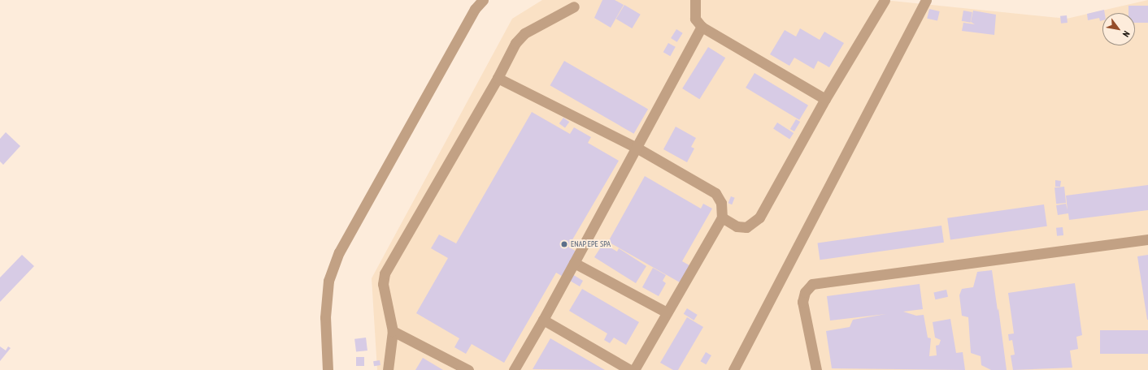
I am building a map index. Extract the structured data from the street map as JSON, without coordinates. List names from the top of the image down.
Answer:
{
  "places": ["ENAP EPE SPA"],
  "north": "bottom right"
}
